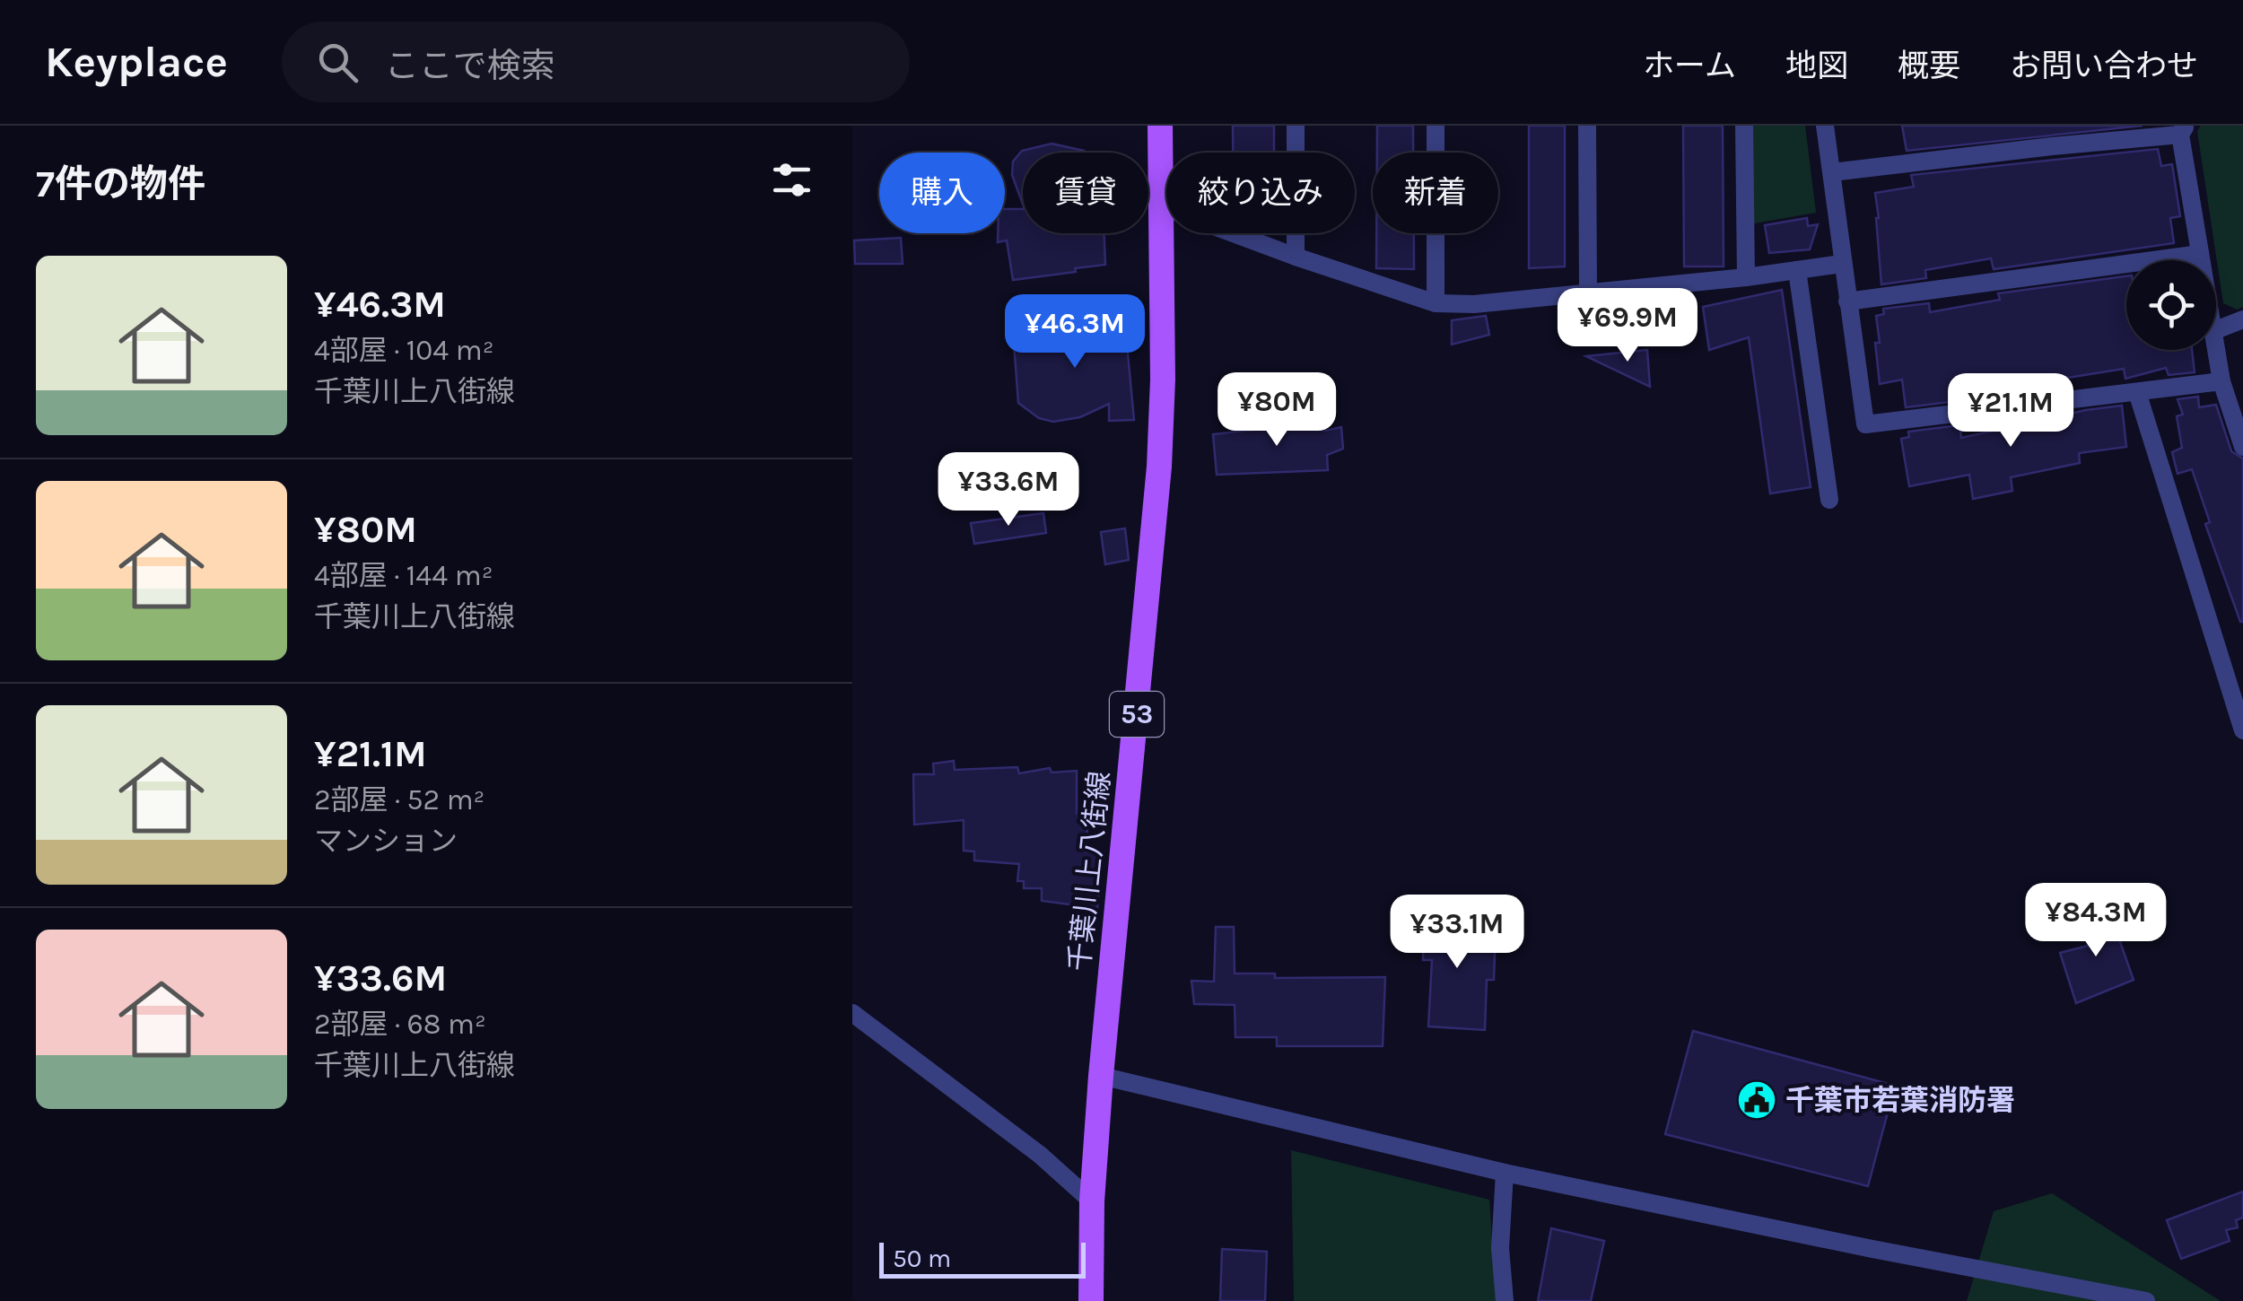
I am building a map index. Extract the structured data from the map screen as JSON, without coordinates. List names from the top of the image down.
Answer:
{
  "streets": {
    "main road": ["53", "千葉川上八街線"]
  },
  "places": {
    "public building": ["千葉市若葉消防署"]
  },
  "scale_bar": "50 m",
  "page": {
    "header": "Keyplace",
    "search": "ここで検索",
    "nav": [
      "ホーム",
      "地図",
      "概要",
      "お問い合わせ"
    ],
    "heading": "7件の物件",
    "chip": [
      "購入",
      "賃貸",
      "絞り込み",
      "新着"
    ],
    "list": [
      {
        "name": "¥46.3M",
        "note": "4部屋 · 104 m² · 千葉川上八街線"
      },
      {
        "name": "¥80M",
        "note": "4部屋 · 144 m² · 千葉川上八街線"
      },
      {
        "name": "¥21.1M",
        "note": "2部屋 · 52 m² · マンション"
      },
      {
        "name": "¥33.6M",
        "note": "2部屋 · 68 m² · 千葉川上八街線"
      }
    ],
    "price": [
      "¥69.9M",
      "¥46.3M",
      "¥80M",
      "¥21.1M",
      "¥33.6M",
      "¥84.3M",
      "¥33.1M"
    ],
    "scale": "50 m"
  }
}
